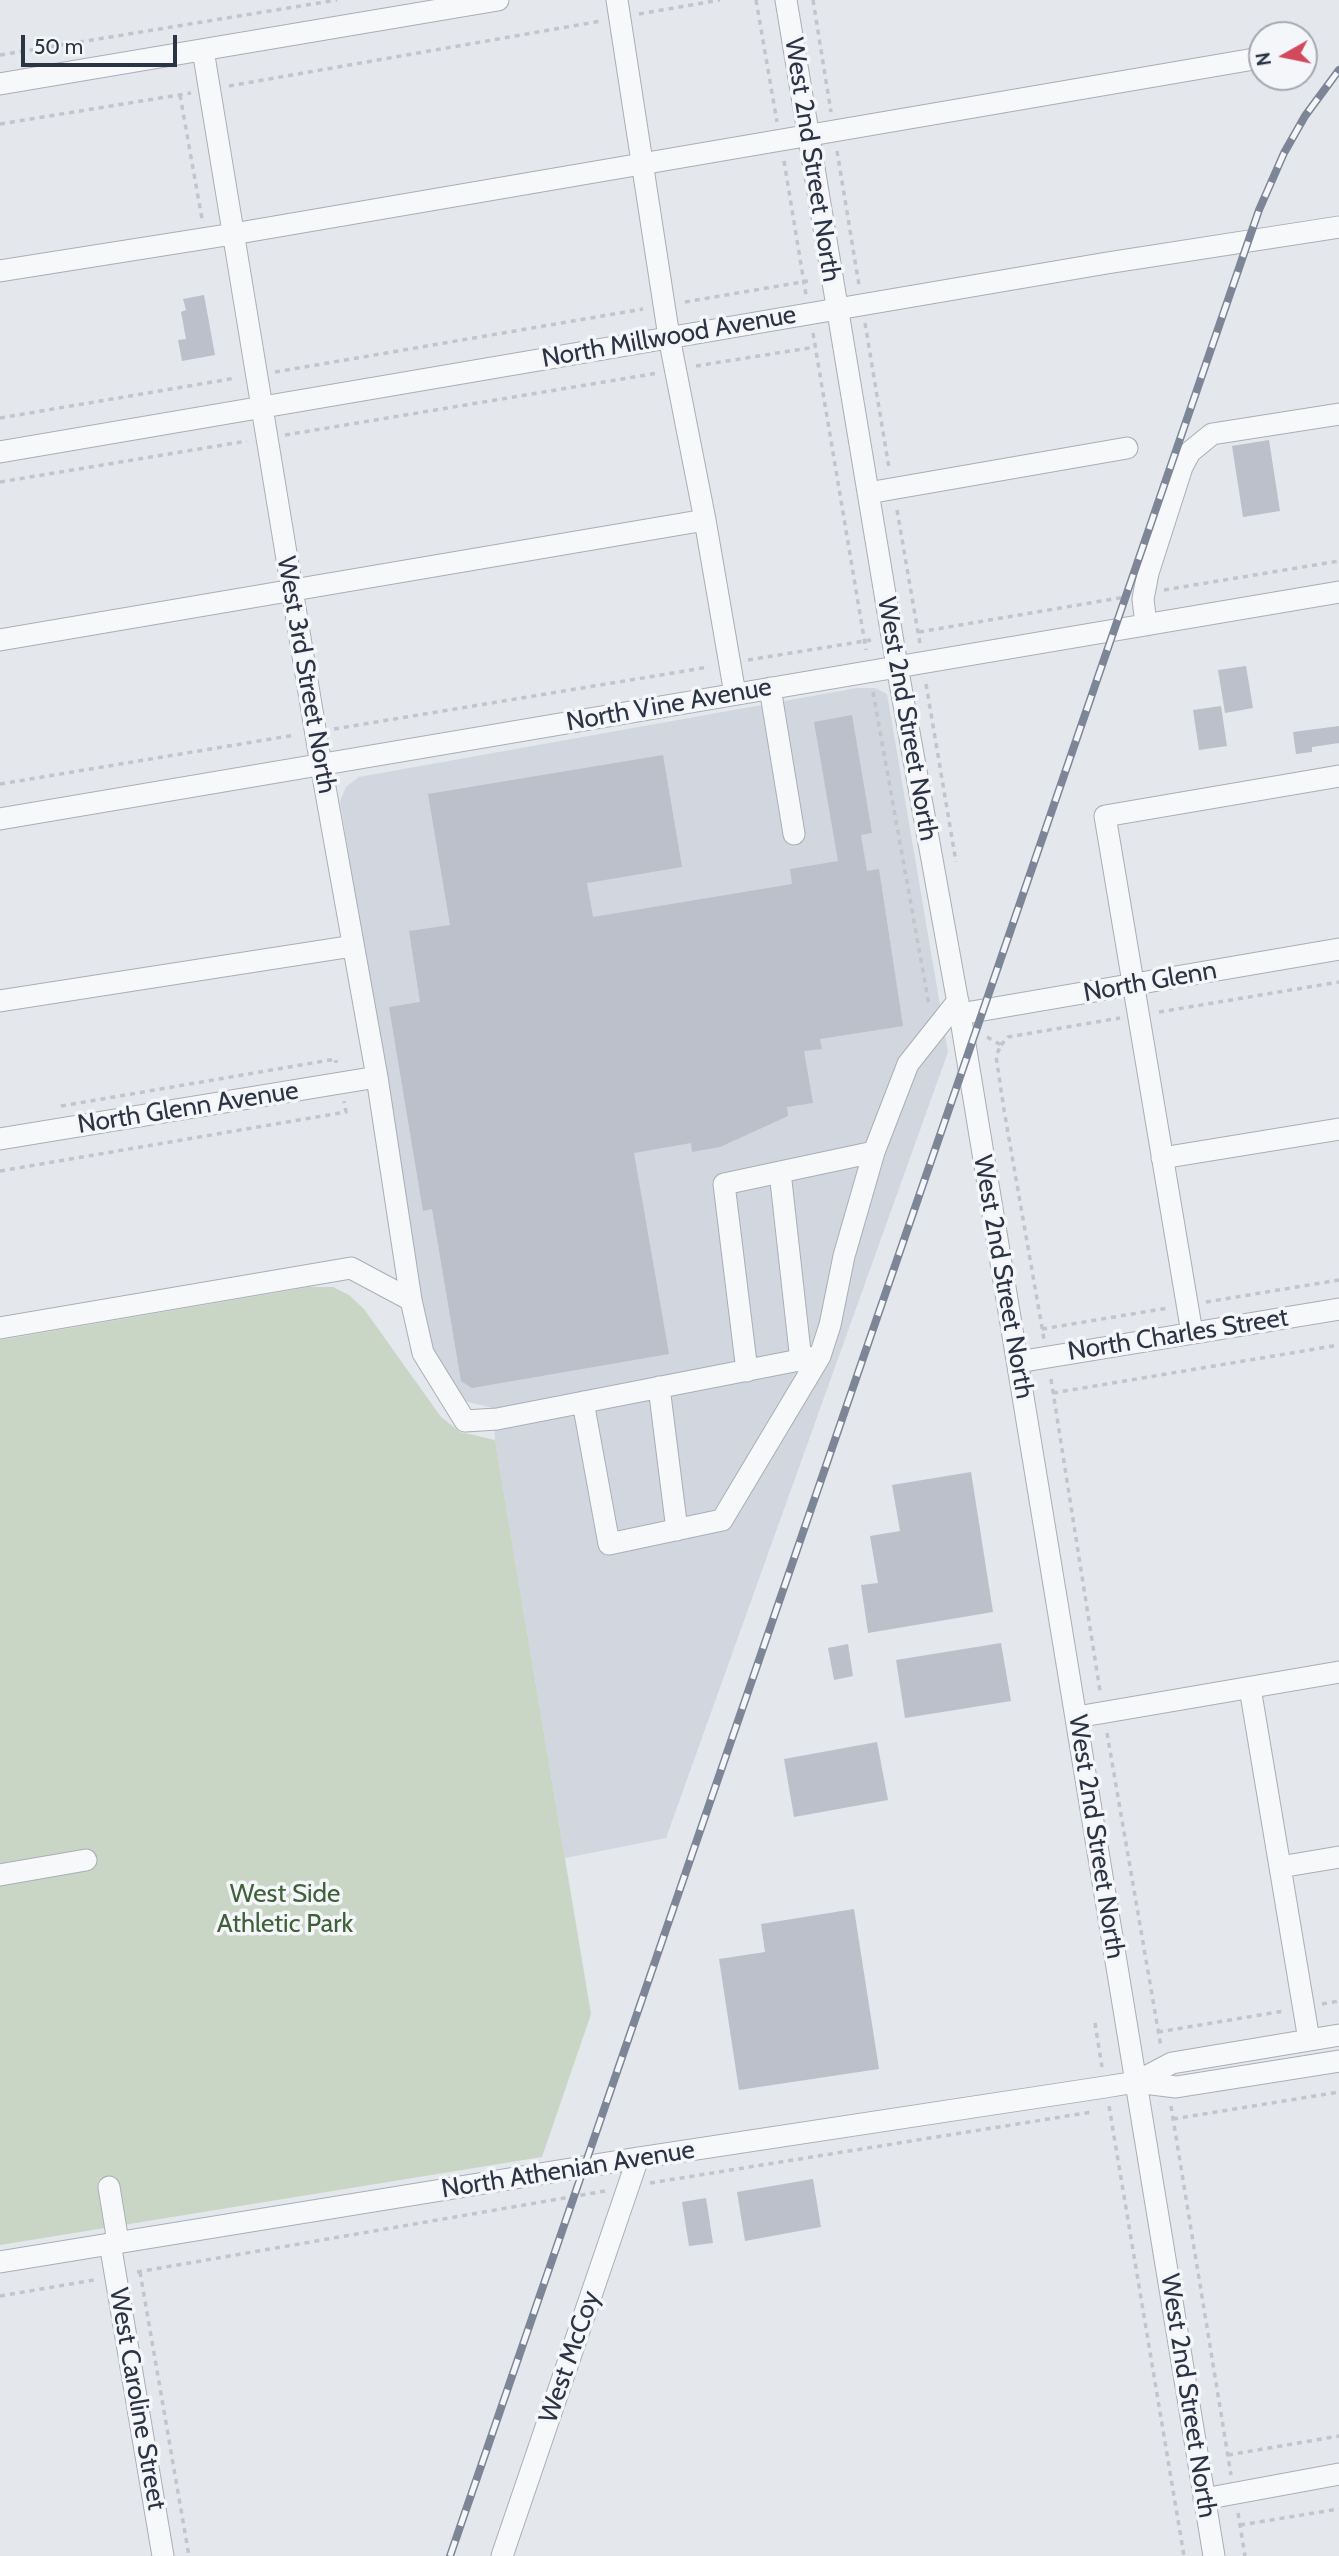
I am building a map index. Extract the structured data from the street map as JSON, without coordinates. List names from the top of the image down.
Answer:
{
  "streets": {
    "street": [
      "West 2nd Street North",
      "North Millwood Avenue",
      "West 3rd Street North",
      "North Vine Avenue",
      "North Glenn",
      "North Glenn Avenue",
      "North Charles Street",
      "North Athenian Avenue",
      "West McCoy",
      "West Caroline Street"
    ]
  },
  "crossings": [
    ["West 2nd Street North", "North Millwood Avenue"],
    ["West 2nd Street North", "North Vine Avenue"],
    ["West 2nd Street North", "North Glenn"],
    ["West 2nd Street North", "North Charles Street"],
    ["West 2nd Street North", "North Athenian Avenue"],
    ["North Millwood Avenue", "West 3rd Street North"],
    ["West 3rd Street North", "North Vine Avenue"],
    ["West 3rd Street North", "North Glenn Avenue"],
    ["North Athenian Avenue", "West McCoy"],
    ["North Athenian Avenue", "West Caroline Street"]
  ],
  "parks": ["West Side Athletic Park"],
  "scale_bar": "50 m",
  "north": "left"
}
